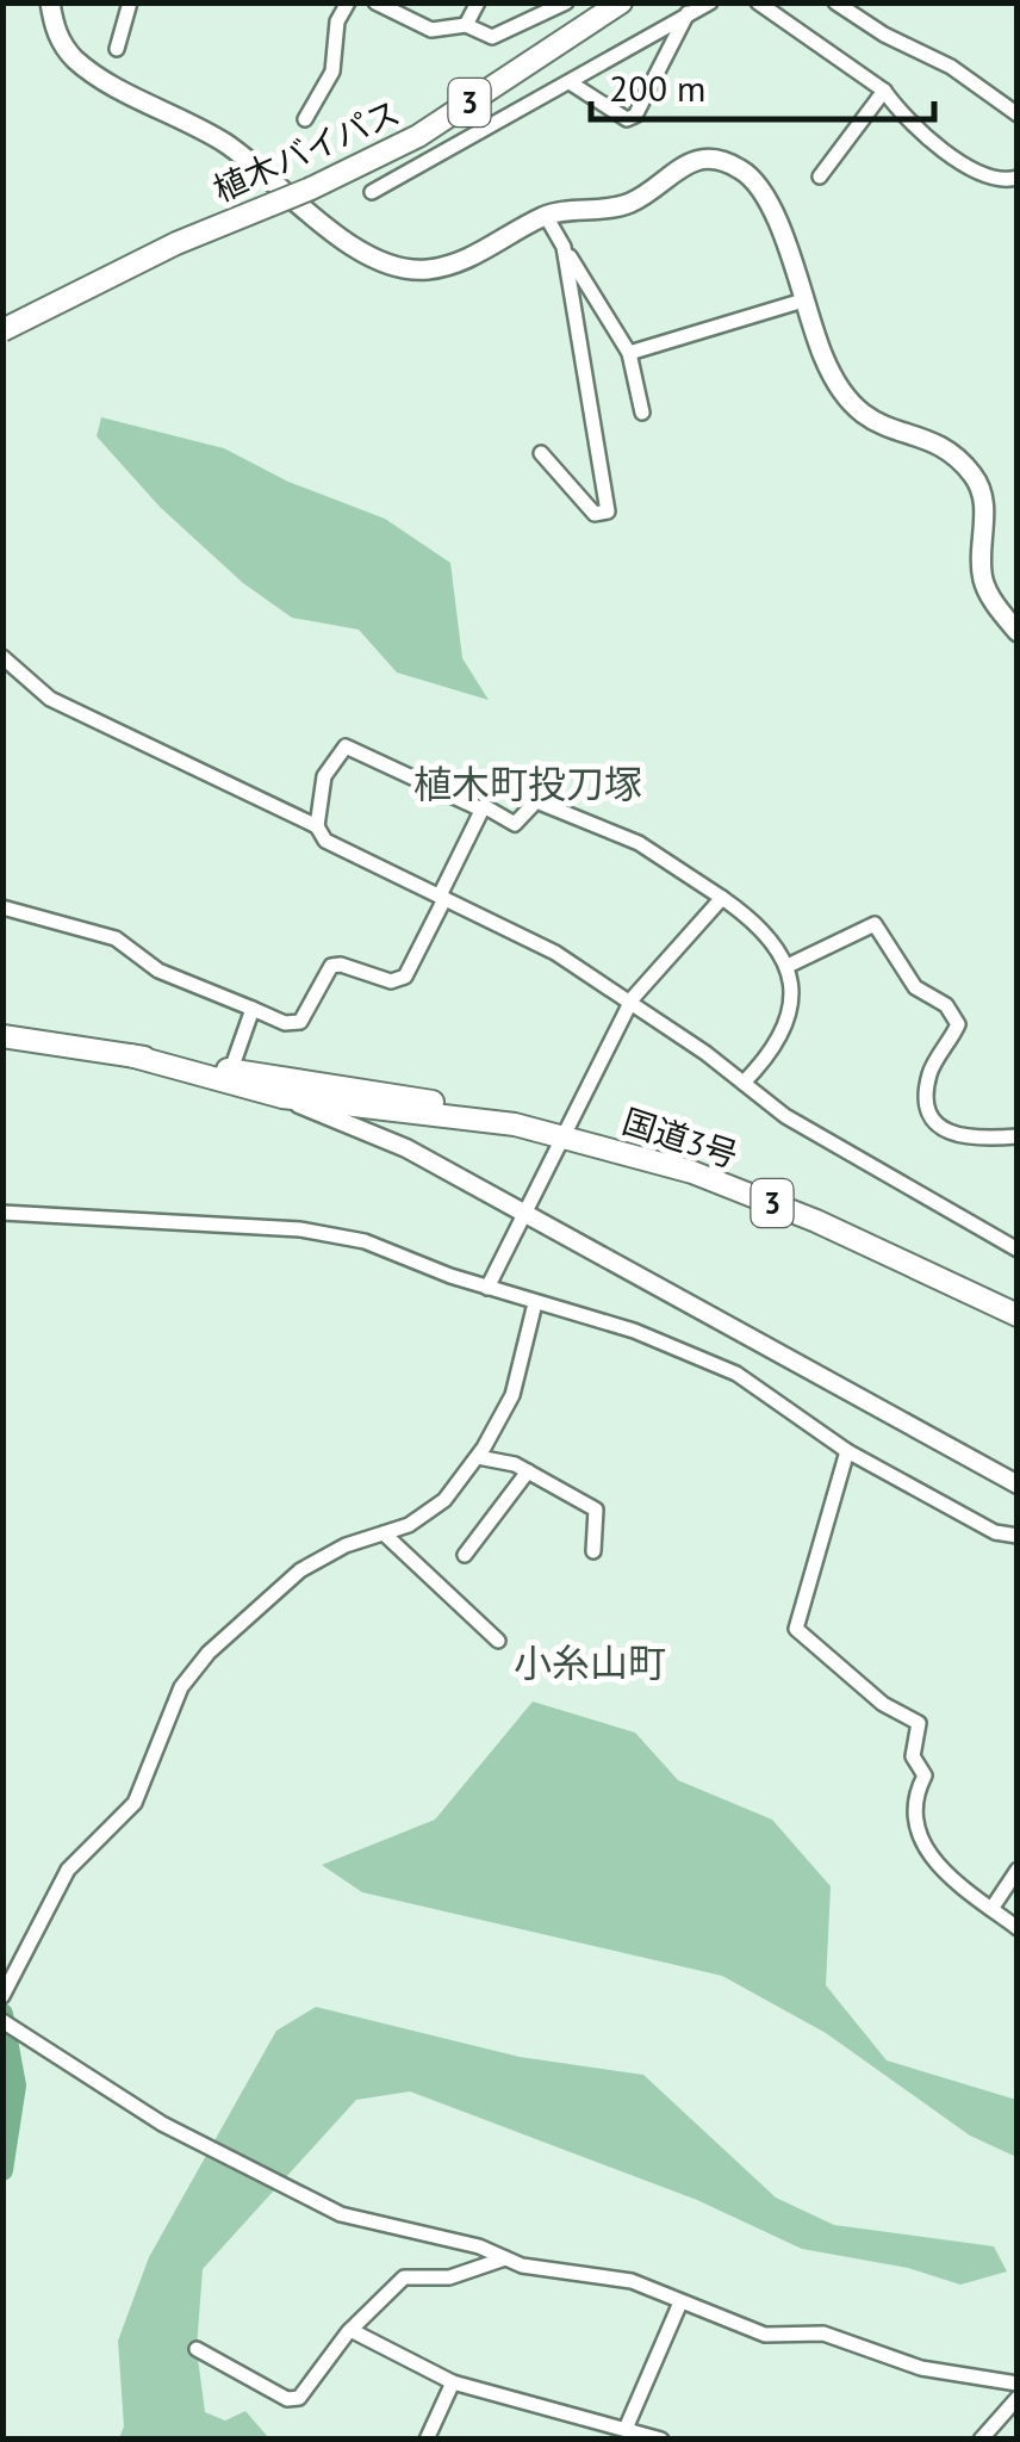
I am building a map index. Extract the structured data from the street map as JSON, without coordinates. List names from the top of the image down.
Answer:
{
  "streets": {
    "highway": ["3", "植木バイパス", "国道3号"]
  },
  "districts": ["植木町投刀塚", "小糸山町"],
  "scale_bar": "200 m"
}
